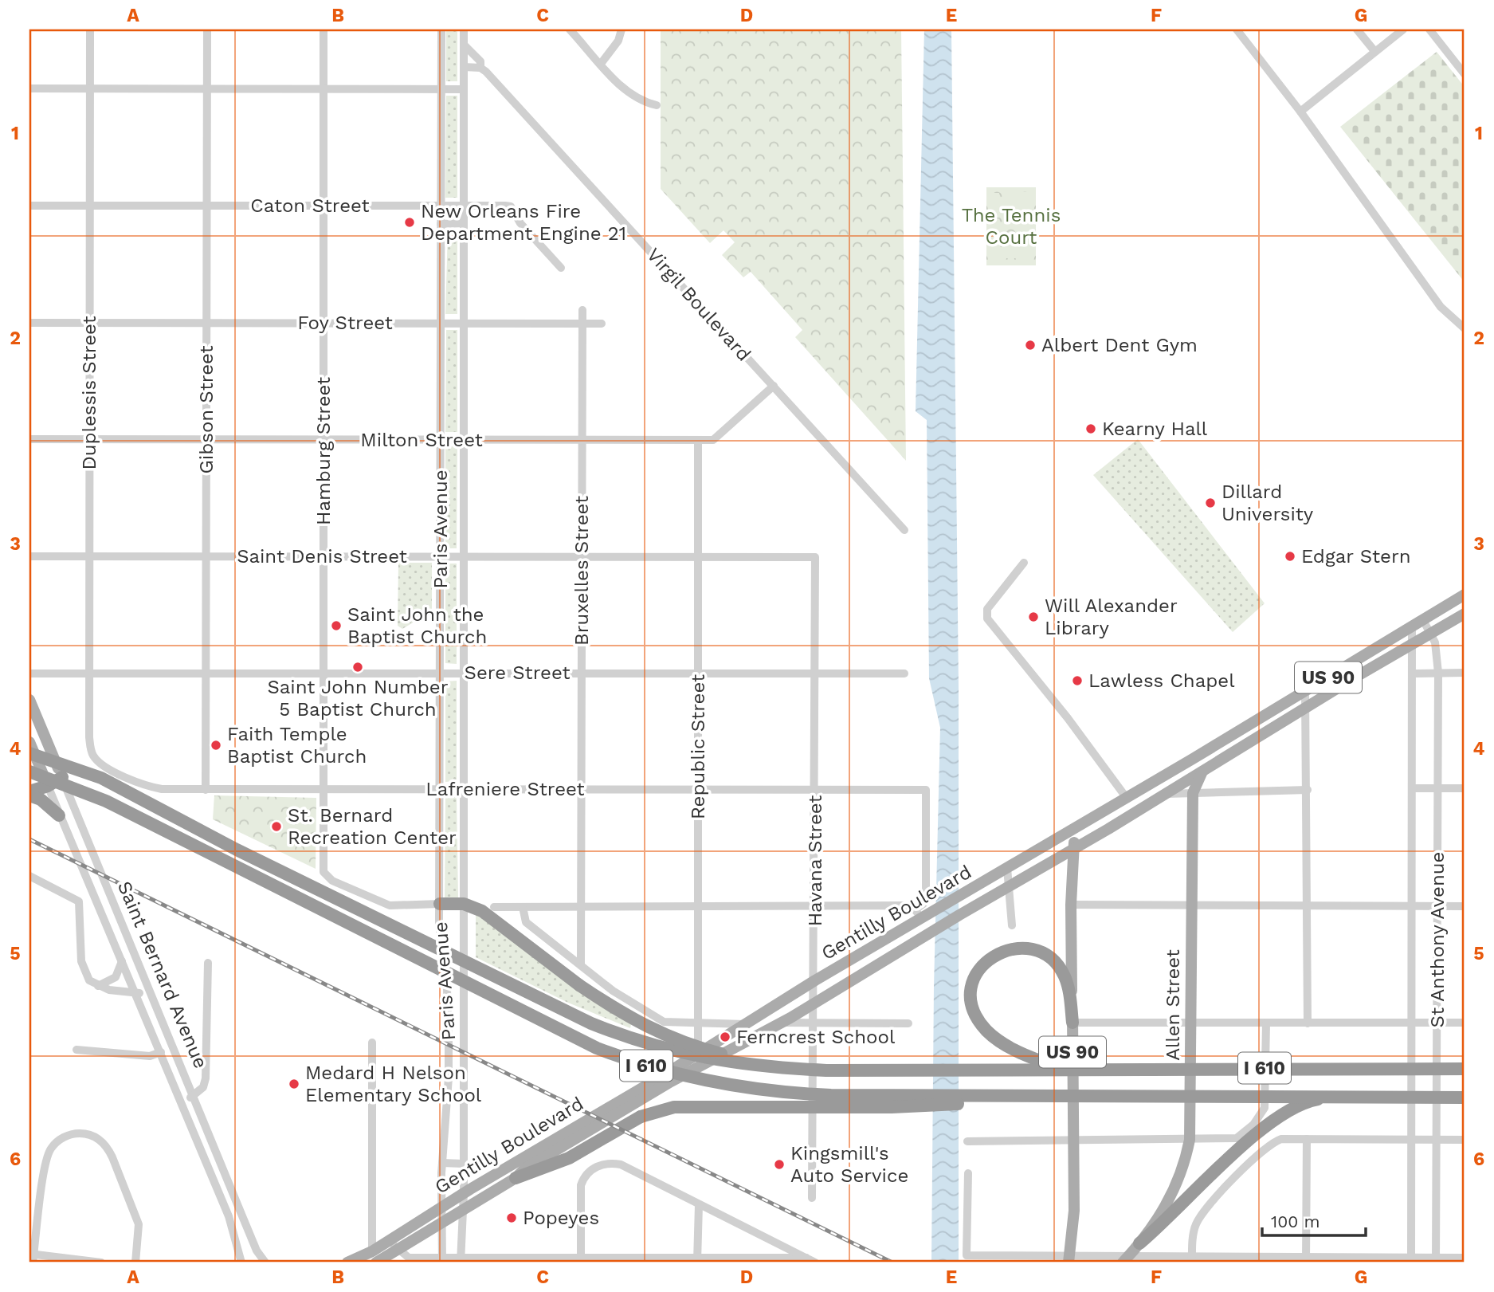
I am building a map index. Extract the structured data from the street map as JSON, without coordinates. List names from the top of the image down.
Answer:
{
  "streets": {
    "highway": ["I 610"],
    "main road": [
      "US 90",
      "Gentilly Boulevard",
      "Saint Bernard Avenue",
      "Allen Street"
    ],
    "street": [
      "Caton Street",
      "Virgil Boulevard",
      "Foy Street",
      "Duplessis Street",
      "Gibson Street",
      "Milton Street",
      "Hamburg Street",
      "Paris Avenue",
      "Saint Denis Street",
      "Bruxelles Street",
      "Sere Street",
      "Republic Street",
      "Lafreniere Street",
      "Havana Street",
      "St Anthony Avenue"
    ]
  },
  "crossings": [
    ["Caton Street", "Duplessis Street"],
    ["Caton Street", "Gibson Street"],
    ["Caton Street", "Hamburg Street"],
    ["Caton Street", "Paris Avenue"],
    ["Virgil Boulevard", "Milton Street"],
    ["Virgil Boulevard", "Paris Avenue"],
    ["Foy Street", "Duplessis Street"],
    ["Foy Street", "Gibson Street"],
    ["Foy Street", "Hamburg Street"],
    ["Foy Street", "Paris Avenue"],
    ["Foy Street", "Bruxelles Street"],
    ["Duplessis Street", "Milton Street"],
    ["Duplessis Street", "Saint Denis Street"],
    ["Duplessis Street", "Sere Street"],
    ["Duplessis Street", "Lafreniere Street"],
    ["Gibson Street", "Milton Street"],
    ["Gibson Street", "Saint Denis Street"],
    ["Gibson Street", "Sere Street"],
    ["Gibson Street", "Lafreniere Street"],
    ["Milton Street", "Hamburg Street"],
    ["Milton Street", "Paris Avenue"],
    ["Milton Street", "Bruxelles Street"],
    ["Milton Street", "Republic Street"],
    ["Hamburg Street", "Paris Avenue"],
    ["Hamburg Street", "Saint Denis Street"],
    ["Hamburg Street", "Sere Street"],
    ["Hamburg Street", "Lafreniere Street"],
    ["Paris Avenue", "Saint Denis Street"],
    ["Paris Avenue", "Sere Street"],
    ["Paris Avenue", "Lafreniere Street"],
    ["Paris Avenue", "Gentilly Boulevard"],
    ["Saint Denis Street", "Bruxelles Street"],
    ["Saint Denis Street", "Republic Street"],
    ["Saint Denis Street", "Havana Street"],
    ["Bruxelles Street", "Sere Street"],
    ["Bruxelles Street", "Lafreniere Street"],
    ["Sere Street", "Republic Street"],
    ["Sere Street", "Havana Street"],
    ["US 90", "Gentilly Boulevard"],
    ["Republic Street", "Lafreniere Street"],
    ["Republic Street", "Gentilly Boulevard"],
    ["Lafreniere Street", "Havana Street"],
    ["Havana Street", "Gentilly Boulevard"],
    ["Gentilly Boulevard", "St Anthony Avenue"],
    ["Gentilly Boulevard", "Allen Street"]
  ],
  "parks": ["The Tennis Court"],
  "places": [
    "New Orleans Fire Department Engine 21",
    "Albert Dent Gym",
    "Kearny Hall",
    "Dillard University",
    "Edgar Stern",
    "Will Alexander Library",
    "Saint John the Baptist Church",
    "Saint John Number 5 Baptist Church",
    "Lawless Chapel",
    "Faith Temple Baptist Church",
    "St. Bernard Recreation Center",
    "Ferncrest School",
    "Medard H Nelson Elementary School",
    "Kingsmill's Auto Service",
    "Popeyes"
  ],
  "scale_bar": "100 m",
  "grid": {
    "columns": [
      "A",
      "B",
      "C",
      "D",
      "E",
      "F",
      "G"
    ],
    "rows": [
      "1",
      "2",
      "3",
      "4",
      "5",
      "6"
    ]
  }
}
